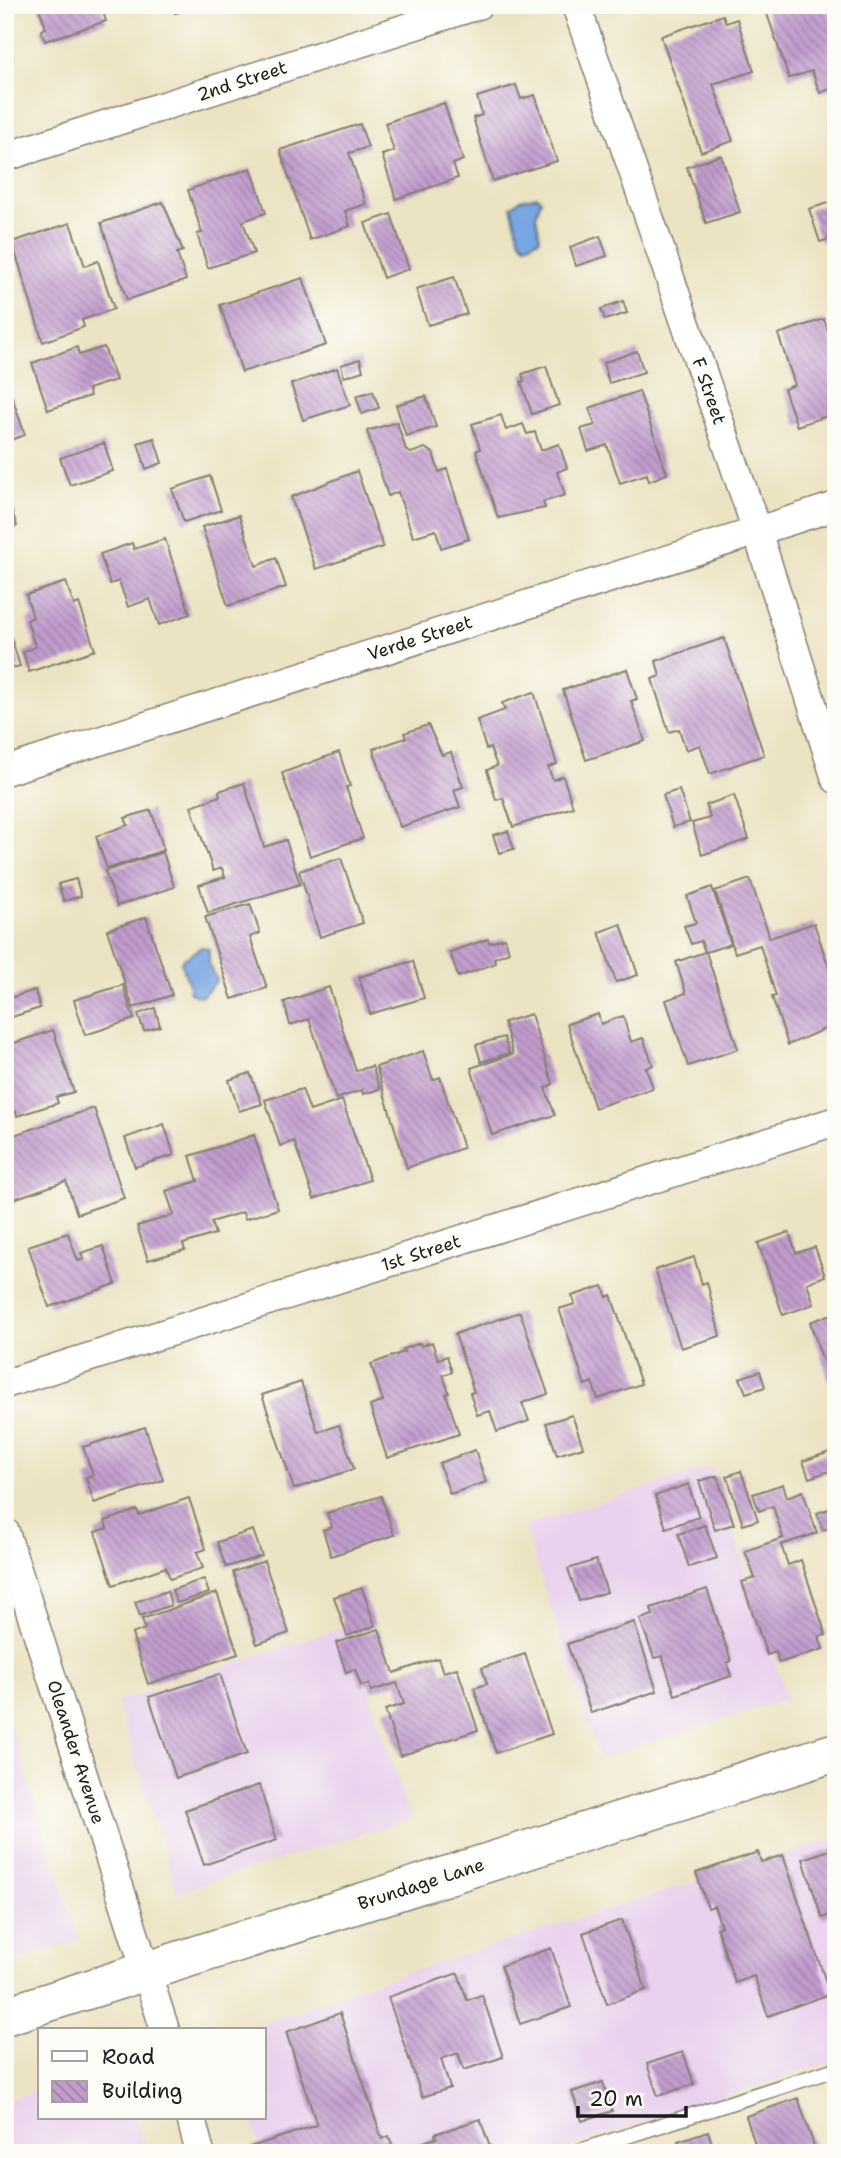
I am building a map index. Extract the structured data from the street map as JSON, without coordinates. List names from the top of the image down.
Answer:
{
  "streets": {
    "main road": ["Brundage Lane"],
    "street": [
      "2nd Street",
      "F Street",
      "Verde Street",
      "1st Street",
      "Oleander Avenue"
    ]
  },
  "crossings": [
    ["F Street", "Verde Street"],
    ["Oleander Avenue", "Brundage Lane"]
  ],
  "legend": ["Road", "Building"],
  "scale_bar": "20 m"
}
